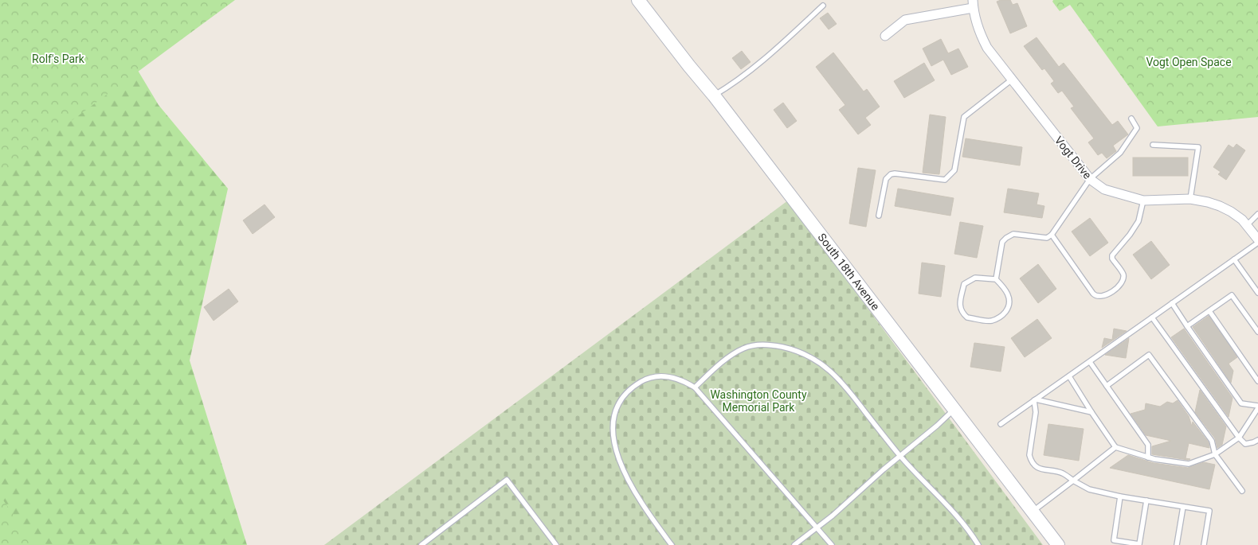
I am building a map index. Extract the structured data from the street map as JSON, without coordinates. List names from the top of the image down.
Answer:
{
  "streets": {
    "street": ["Vogt Drive", "South 18th Avenue"]
  },
  "parks": ["Rolf's Park", "Vogt Open Space", "Washington County Memorial Park"]
}
